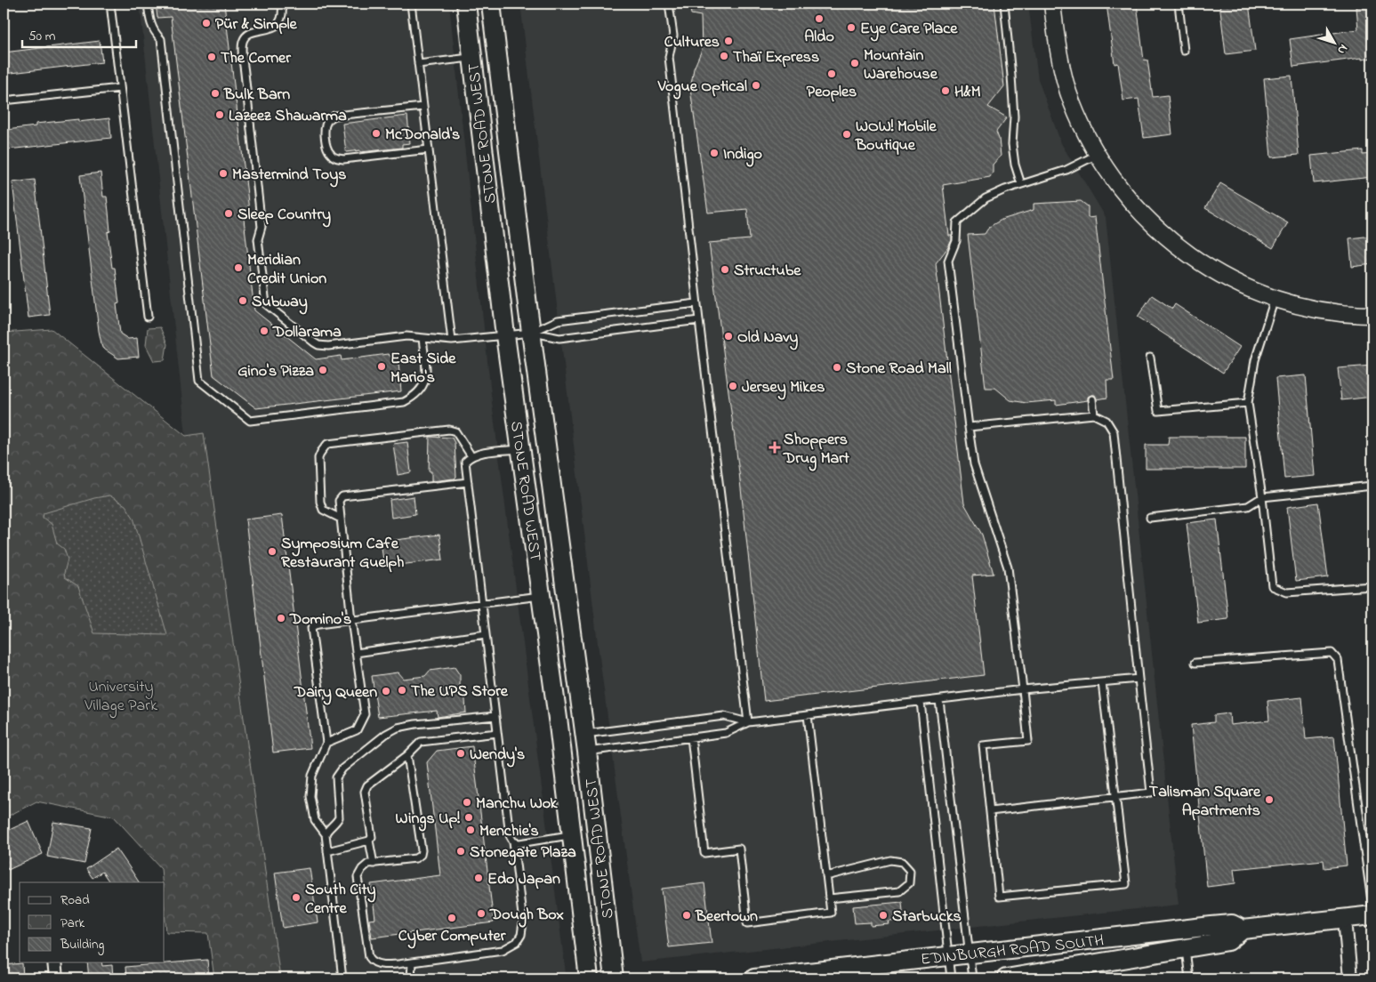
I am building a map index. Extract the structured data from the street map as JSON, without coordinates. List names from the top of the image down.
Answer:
{
  "streets": {
    "main road": ["STONE ROAD WEST", "EDINBURGH ROAD SOUTH"]
  },
  "parks": ["University Village Park"],
  "places": {
    "other": [
      "Aldo",
      "Pür & Simple",
      "Eye Care Place",
      "Cultures",
      "Thaï Express",
      "The Corner",
      "Mountain Warehouse",
      "Peoples",
      "Vogue Optical",
      "H&M",
      "Bulk Barn",
      "Lazeez Shawarma",
      "McDonald's",
      "WOW! Mobile Boutique",
      "Indigo",
      "Mastermind Toys",
      "Sleep Country",
      "Meridian Credit Union",
      "Structube",
      "Subway",
      "Dollarama",
      "Old Navy",
      "East Side Mario's",
      "Stone Road Mall",
      "Gino's Pizza",
      "Jersey Mikes",
      "Symposium Cafe Restaurant Guelph",
      "Domino's",
      "The UPS Store",
      "Dairy Queen",
      "Wendy's",
      "Talisman Square Apartments",
      "Manchu Wok",
      "Wings Up!",
      "Menchie's",
      "Stonegate Plaza",
      "Edo Japan",
      "South City Centre",
      "Dough Box",
      "Beertown",
      "Starbucks",
      "Cyber Computer"
    ],
    "health": ["Shoppers Drug Mart"]
  },
  "legend": ["Road", "Park", "Building"],
  "scale_bar": "50 m",
  "north": "bottom right"
}
